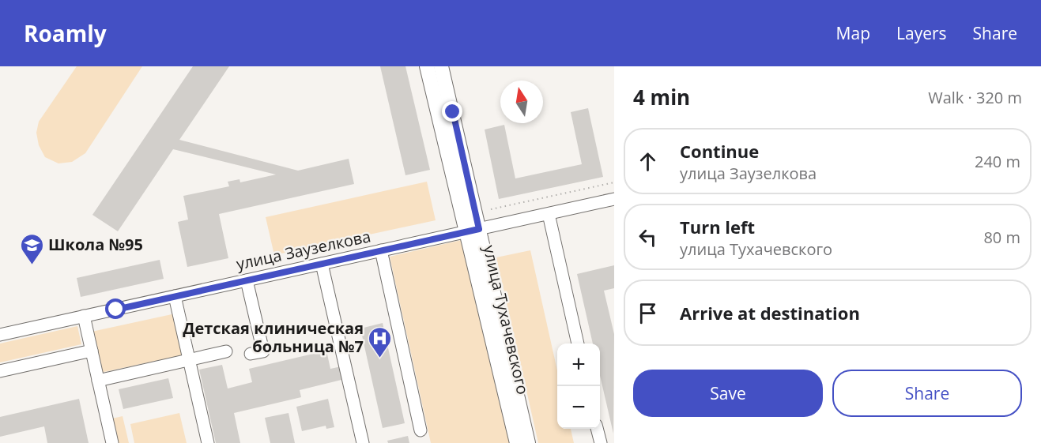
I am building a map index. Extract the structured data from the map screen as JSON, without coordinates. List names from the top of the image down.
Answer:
{
  "streets": {
    "main road": ["улица Тухачевского"],
    "street": ["улица Заузелкова"]
  },
  "crossings": [
    ["улица Заузелкова", "улица Тухачевского"]
  ],
  "places": {
    "school or university": ["Школа №95"],
    "hospital": ["Детская клиническая больница №7"]
  },
  "north": "top",
  "page": {
    "header": "Roamly",
    "nav": ["Map", "Layers", "Share"],
    "heading": ["4 min", "Walk · 320 m"],
    "list": [
      ["Continue", "улица Заузелкова", "240 m"],
      ["Turn left", "улица Тухачевского", "80 m"],
      "Arrive at destination"
    ],
    "map_buttons": ["+", "−"],
    "buttons": ["Save", "Share"]
  }
}
